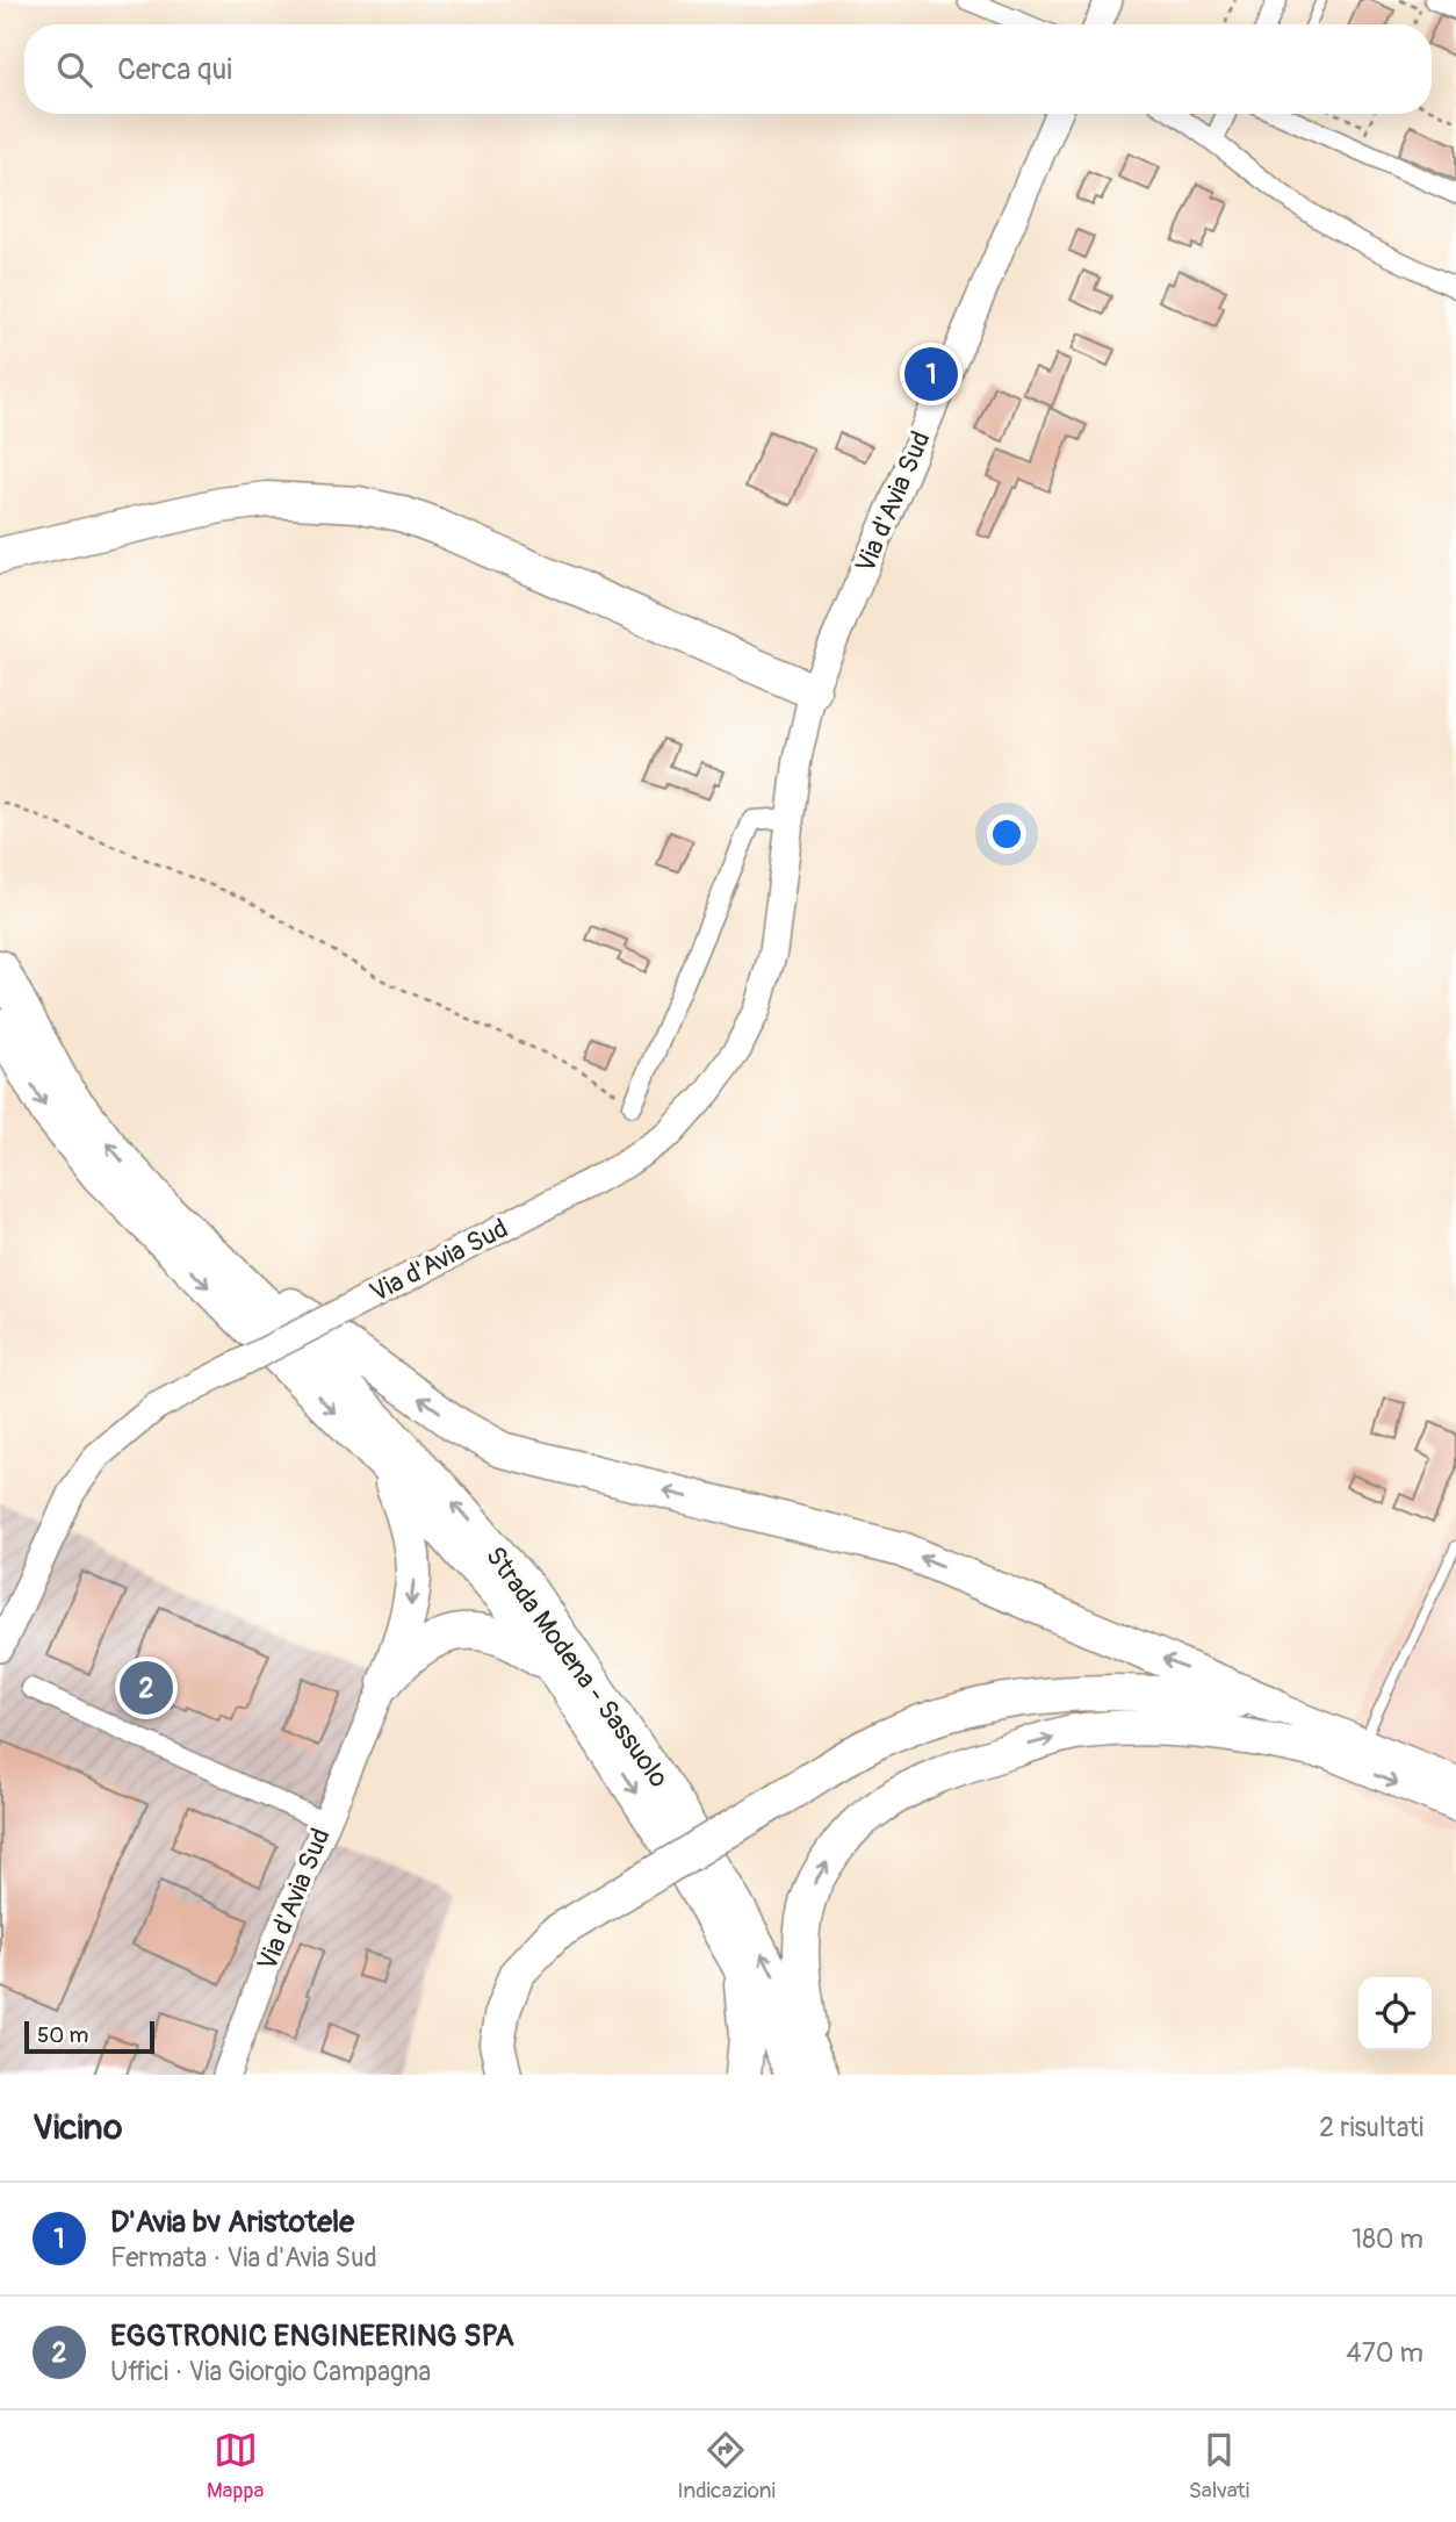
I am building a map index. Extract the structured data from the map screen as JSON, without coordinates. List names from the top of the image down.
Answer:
{
  "streets": {
    "highway": ["Strada Modena - Sassuolo"],
    "street": ["Via d'Avia Sud"]
  },
  "scale_bar": "50 m",
  "page": {
    "search": "Cerca qui",
    "pins": ["1", "2"],
    "scale": "50 m",
    "heading": ["Vicino", "2 risultati"],
    "list": [
      {
        "mark": "1",
        "name": "D'Avia bv Aristotele",
        "note": "Fermata · Via d'Avia Sud",
        "value": "180 m"
      },
      {
        "mark": "2",
        "name": "EGGTRONIC ENGINEERING SPA",
        "note": "Uffici · Via Giorgio Campagna",
        "value": "470 m"
      }
    ],
    "nav": ["Mappa", "Indicazioni", "Salvati"]
  }
}
